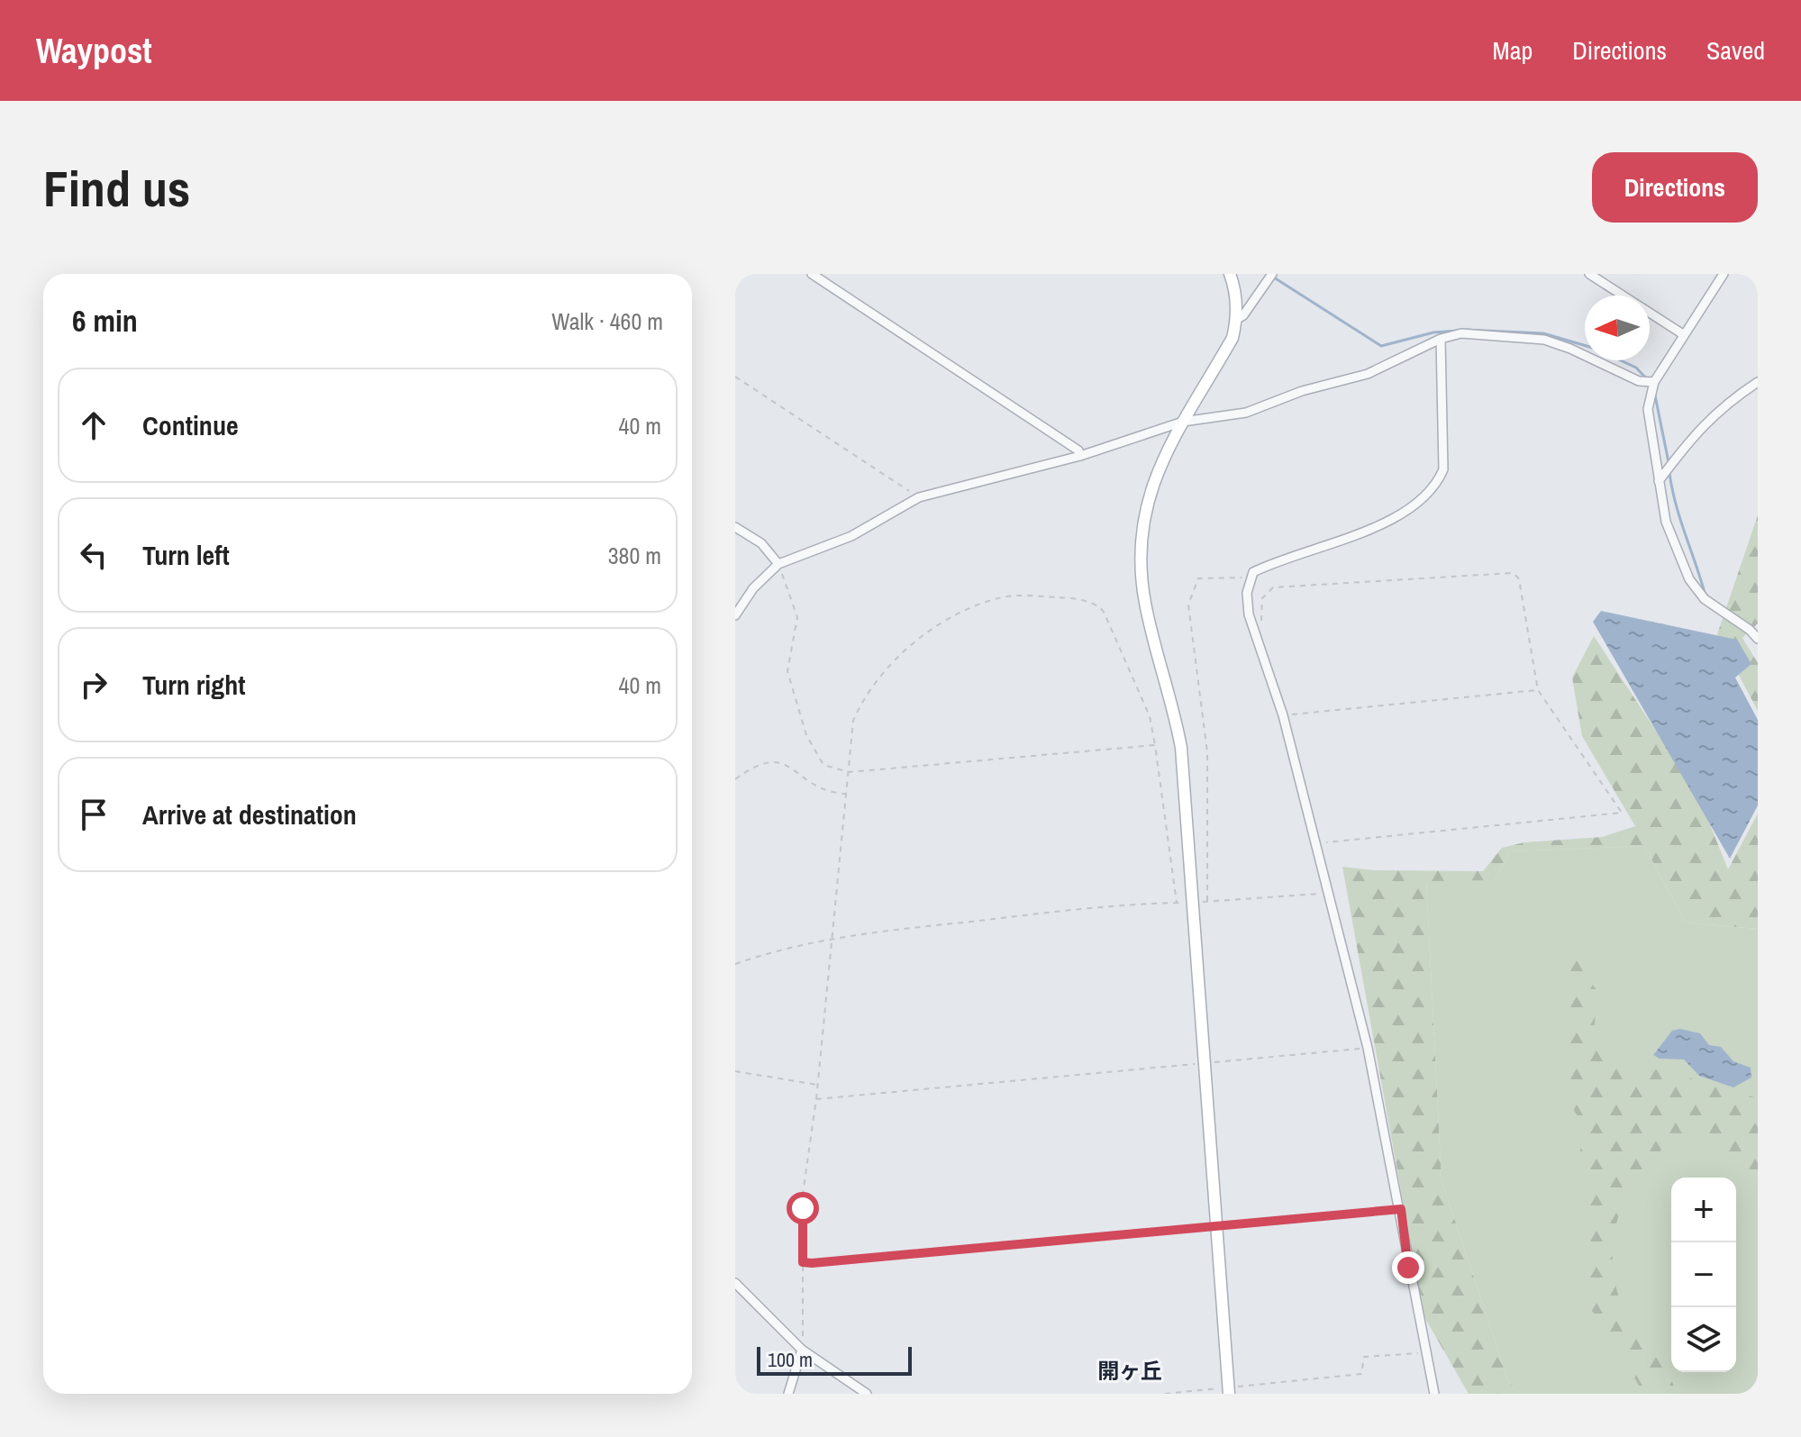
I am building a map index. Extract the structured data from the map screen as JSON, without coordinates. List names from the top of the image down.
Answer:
{
  "districts": ["開ヶ丘"],
  "scale_bar": "100 m",
  "north": "left",
  "page": {
    "header": "Waypost",
    "nav": ["Map", "Directions", "Saved"],
    "buttons": "Directions",
    "title": "Find us",
    "heading": ["6 min", "Walk · 460 m"],
    "list": [
      ["Continue", "40 m"],
      ["Turn left", "380 m"],
      ["Turn right", "40 m"],
      "Arrive at destination"
    ],
    "map_buttons": ["+", "−"],
    "scale": "100 m"
  }
}
